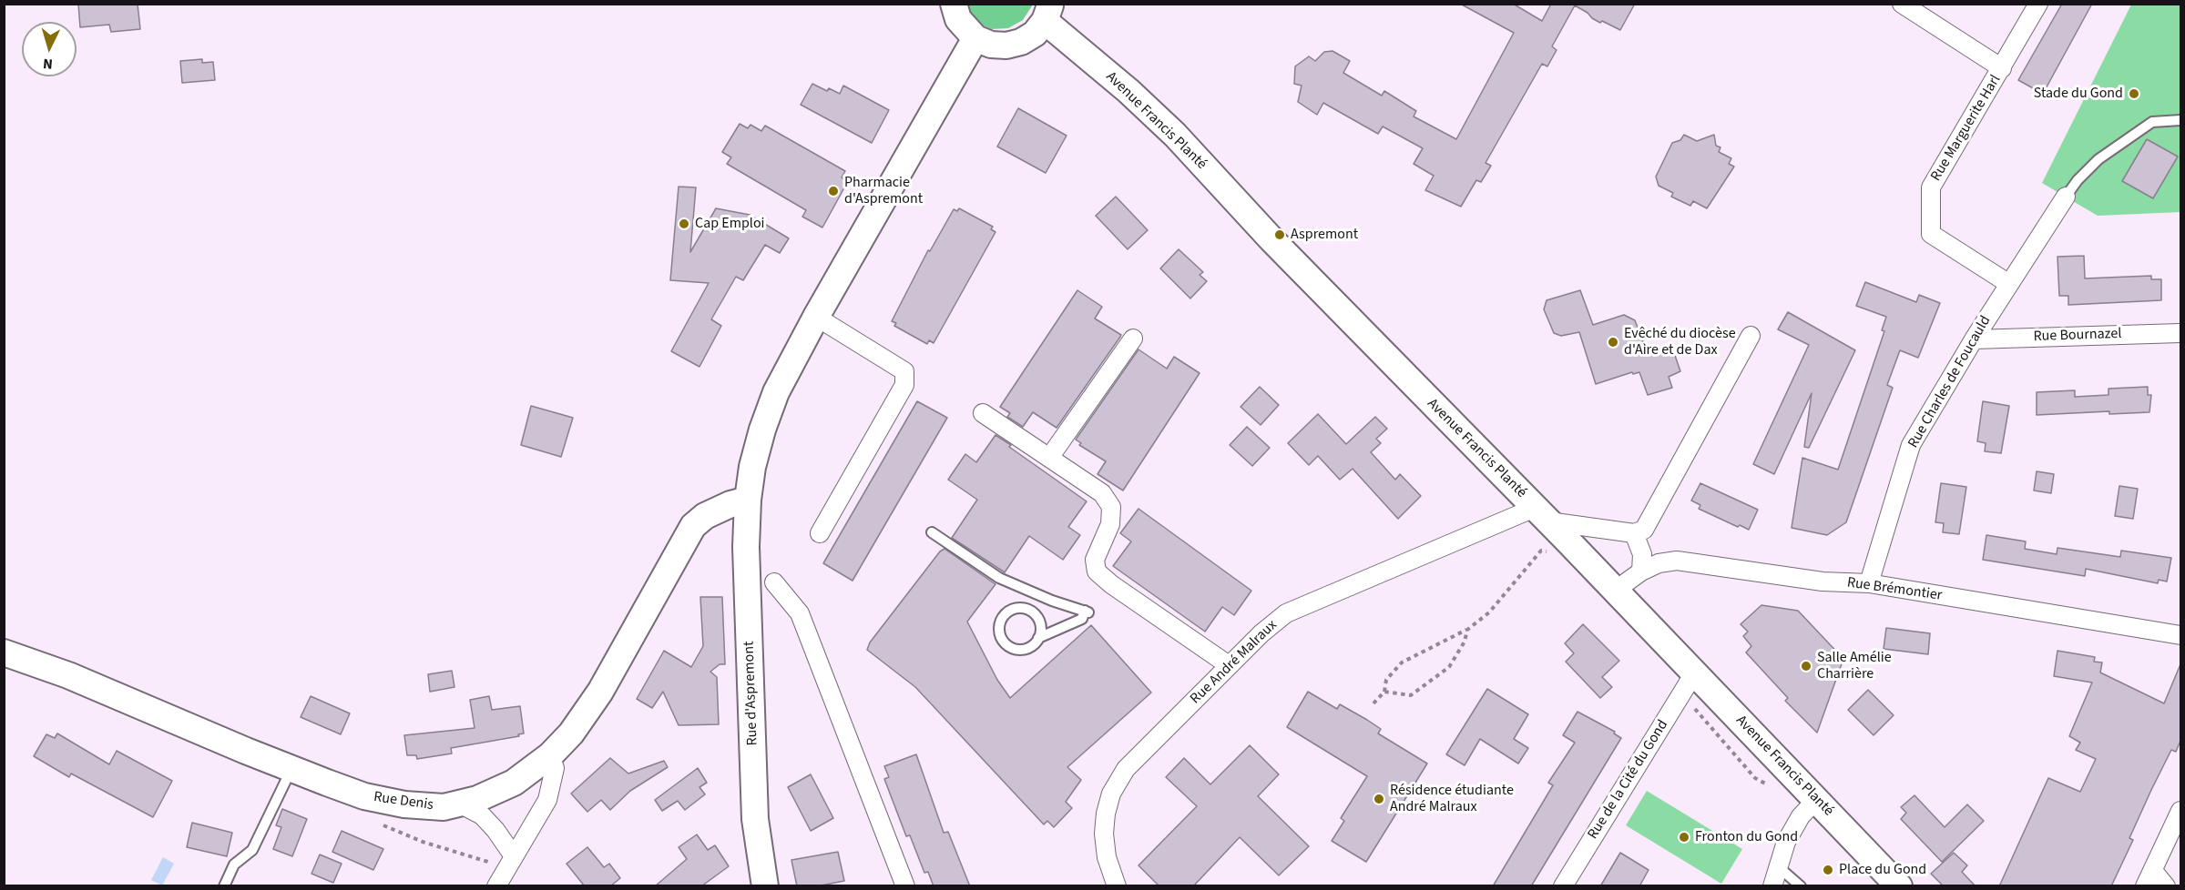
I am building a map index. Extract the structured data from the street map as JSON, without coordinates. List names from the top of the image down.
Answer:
{
  "streets": {
    "street": [
      "Avenue Francis Planté",
      "Rue Marguerite Harl",
      "Rue Bournazel",
      "Rue Charles de Foucauld",
      "Rue Brémontier",
      "Rue André Malraux",
      "Rue d'Aspremont",
      "Rue de la Cité du Gond",
      "Rue Denis"
    ]
  },
  "crossings": [
    ["Avenue Francis Planté", "Rue Brémontier"],
    ["Avenue Francis Planté", "Rue André Malraux"],
    ["Avenue Francis Planté", "Rue de la Cité du Gond"],
    ["Rue Marguerite Harl", "Rue Charles de Foucauld"],
    ["Rue Bournazel", "Rue Charles de Foucauld"],
    ["Rue Charles de Foucauld", "Rue Brémontier"],
    ["Rue d'Aspremont", "Rue Denis"]
  ],
  "places": [
    "Stade du Gond",
    "Pharmacie d'Aspremont",
    "Cap Emploi",
    "Aspremont",
    "Evêché du diocèse d'Aire et de Dax",
    "Salle Amélie Charrière",
    "Résidence étudiante André Malraux",
    "Fronton du Gond",
    "Place du Gond"
  ],
  "north": "bottom"
}
